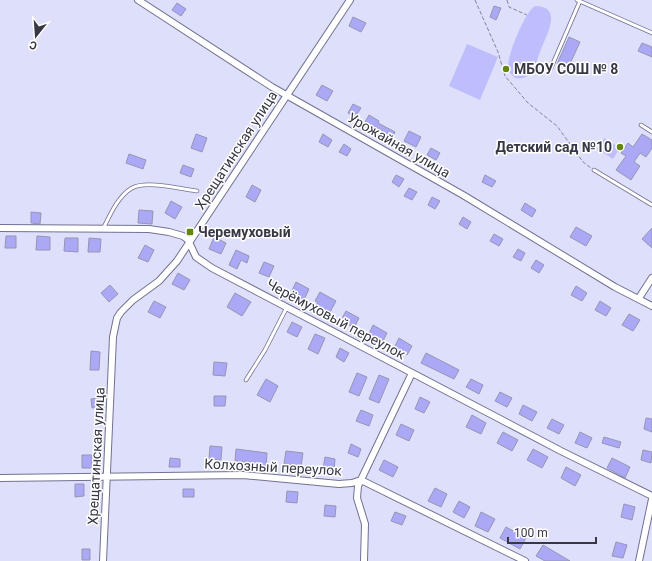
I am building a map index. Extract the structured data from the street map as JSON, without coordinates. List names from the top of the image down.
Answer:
{
  "streets": {
    "street": [
      "Урожайная улица",
      "Хрещатинская улица",
      "Черёмуховый переулок",
      "Колхозный переулок"
    ]
  },
  "crossings": [
    ["Урожайная улица", "Хрещатинская улица"],
    ["Хрещатинская улица", "Черёмуховый переулок"],
    ["Хрещатинская улица", "Колхозный переулок"]
  ],
  "places": {
    "other": ["МБОУ СОШ № 8", "Детский сад №10"],
    "transit": ["Черемуховый"]
  },
  "scale_bar": "100 m",
  "north": "bottom"
}
